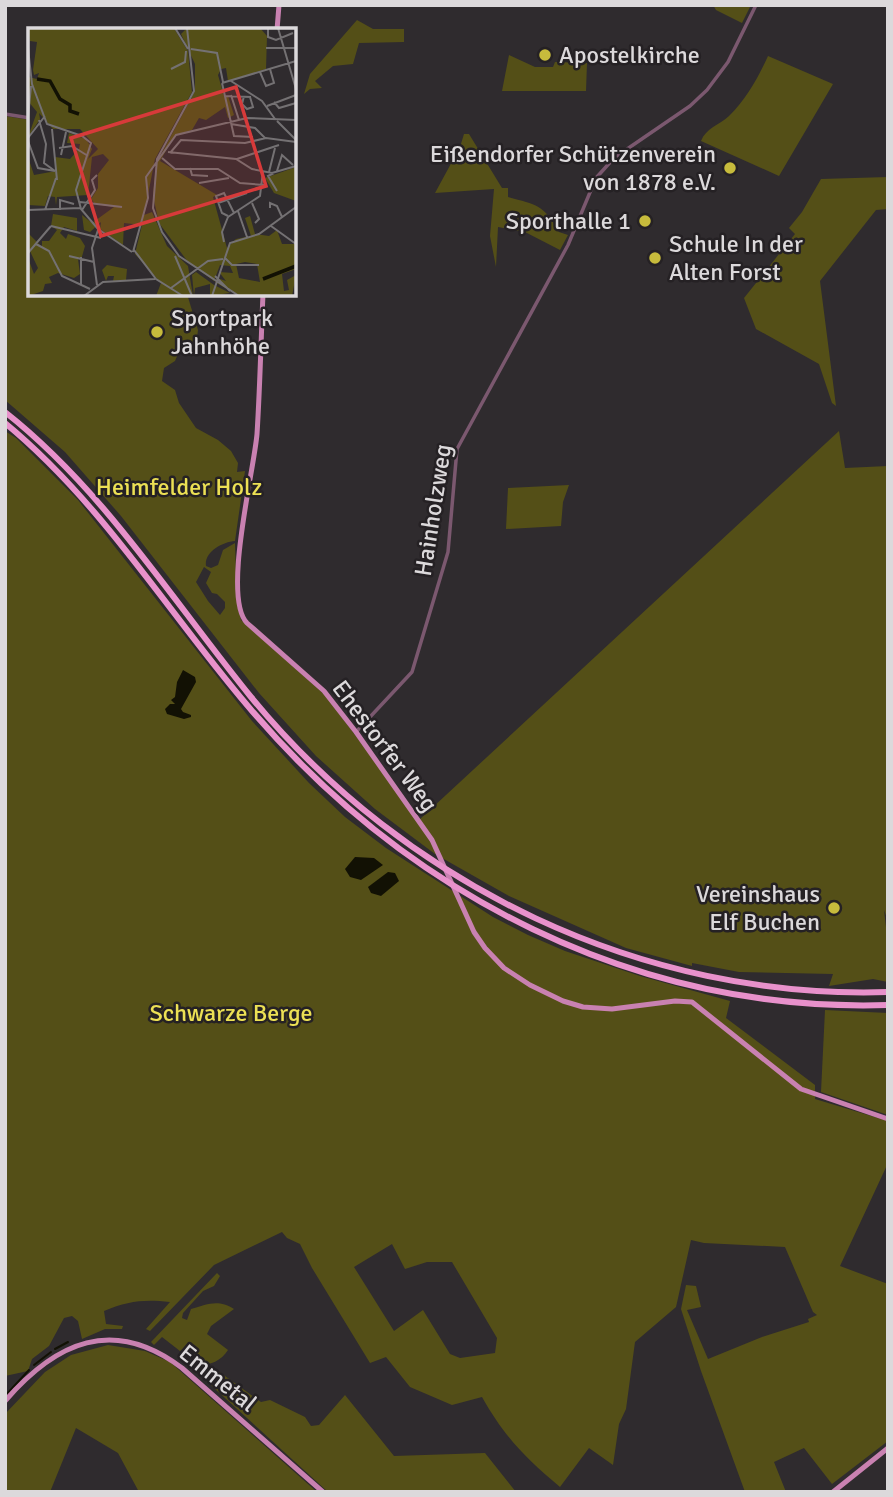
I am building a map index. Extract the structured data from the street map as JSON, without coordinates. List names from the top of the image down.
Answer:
{
  "streets": {
    "main road": ["Ehestorfer Weg", "Emmetal"],
    "street": ["Hainholzweg"]
  },
  "crossings": [
    ["Hainholzweg", "Ehestorfer Weg"]
  ],
  "parks": ["Heimfelder Holz", "Schwarze Berge"],
  "places": [
    "Apostelkirche",
    "Eißendorfer Schützenverein von 1878 e.V.",
    "Sporthalle 1",
    "Schule In der Alten Forst",
    "Sportpark Jahnhöhe",
    "Vereinshaus Elf Buchen"
  ]
}
